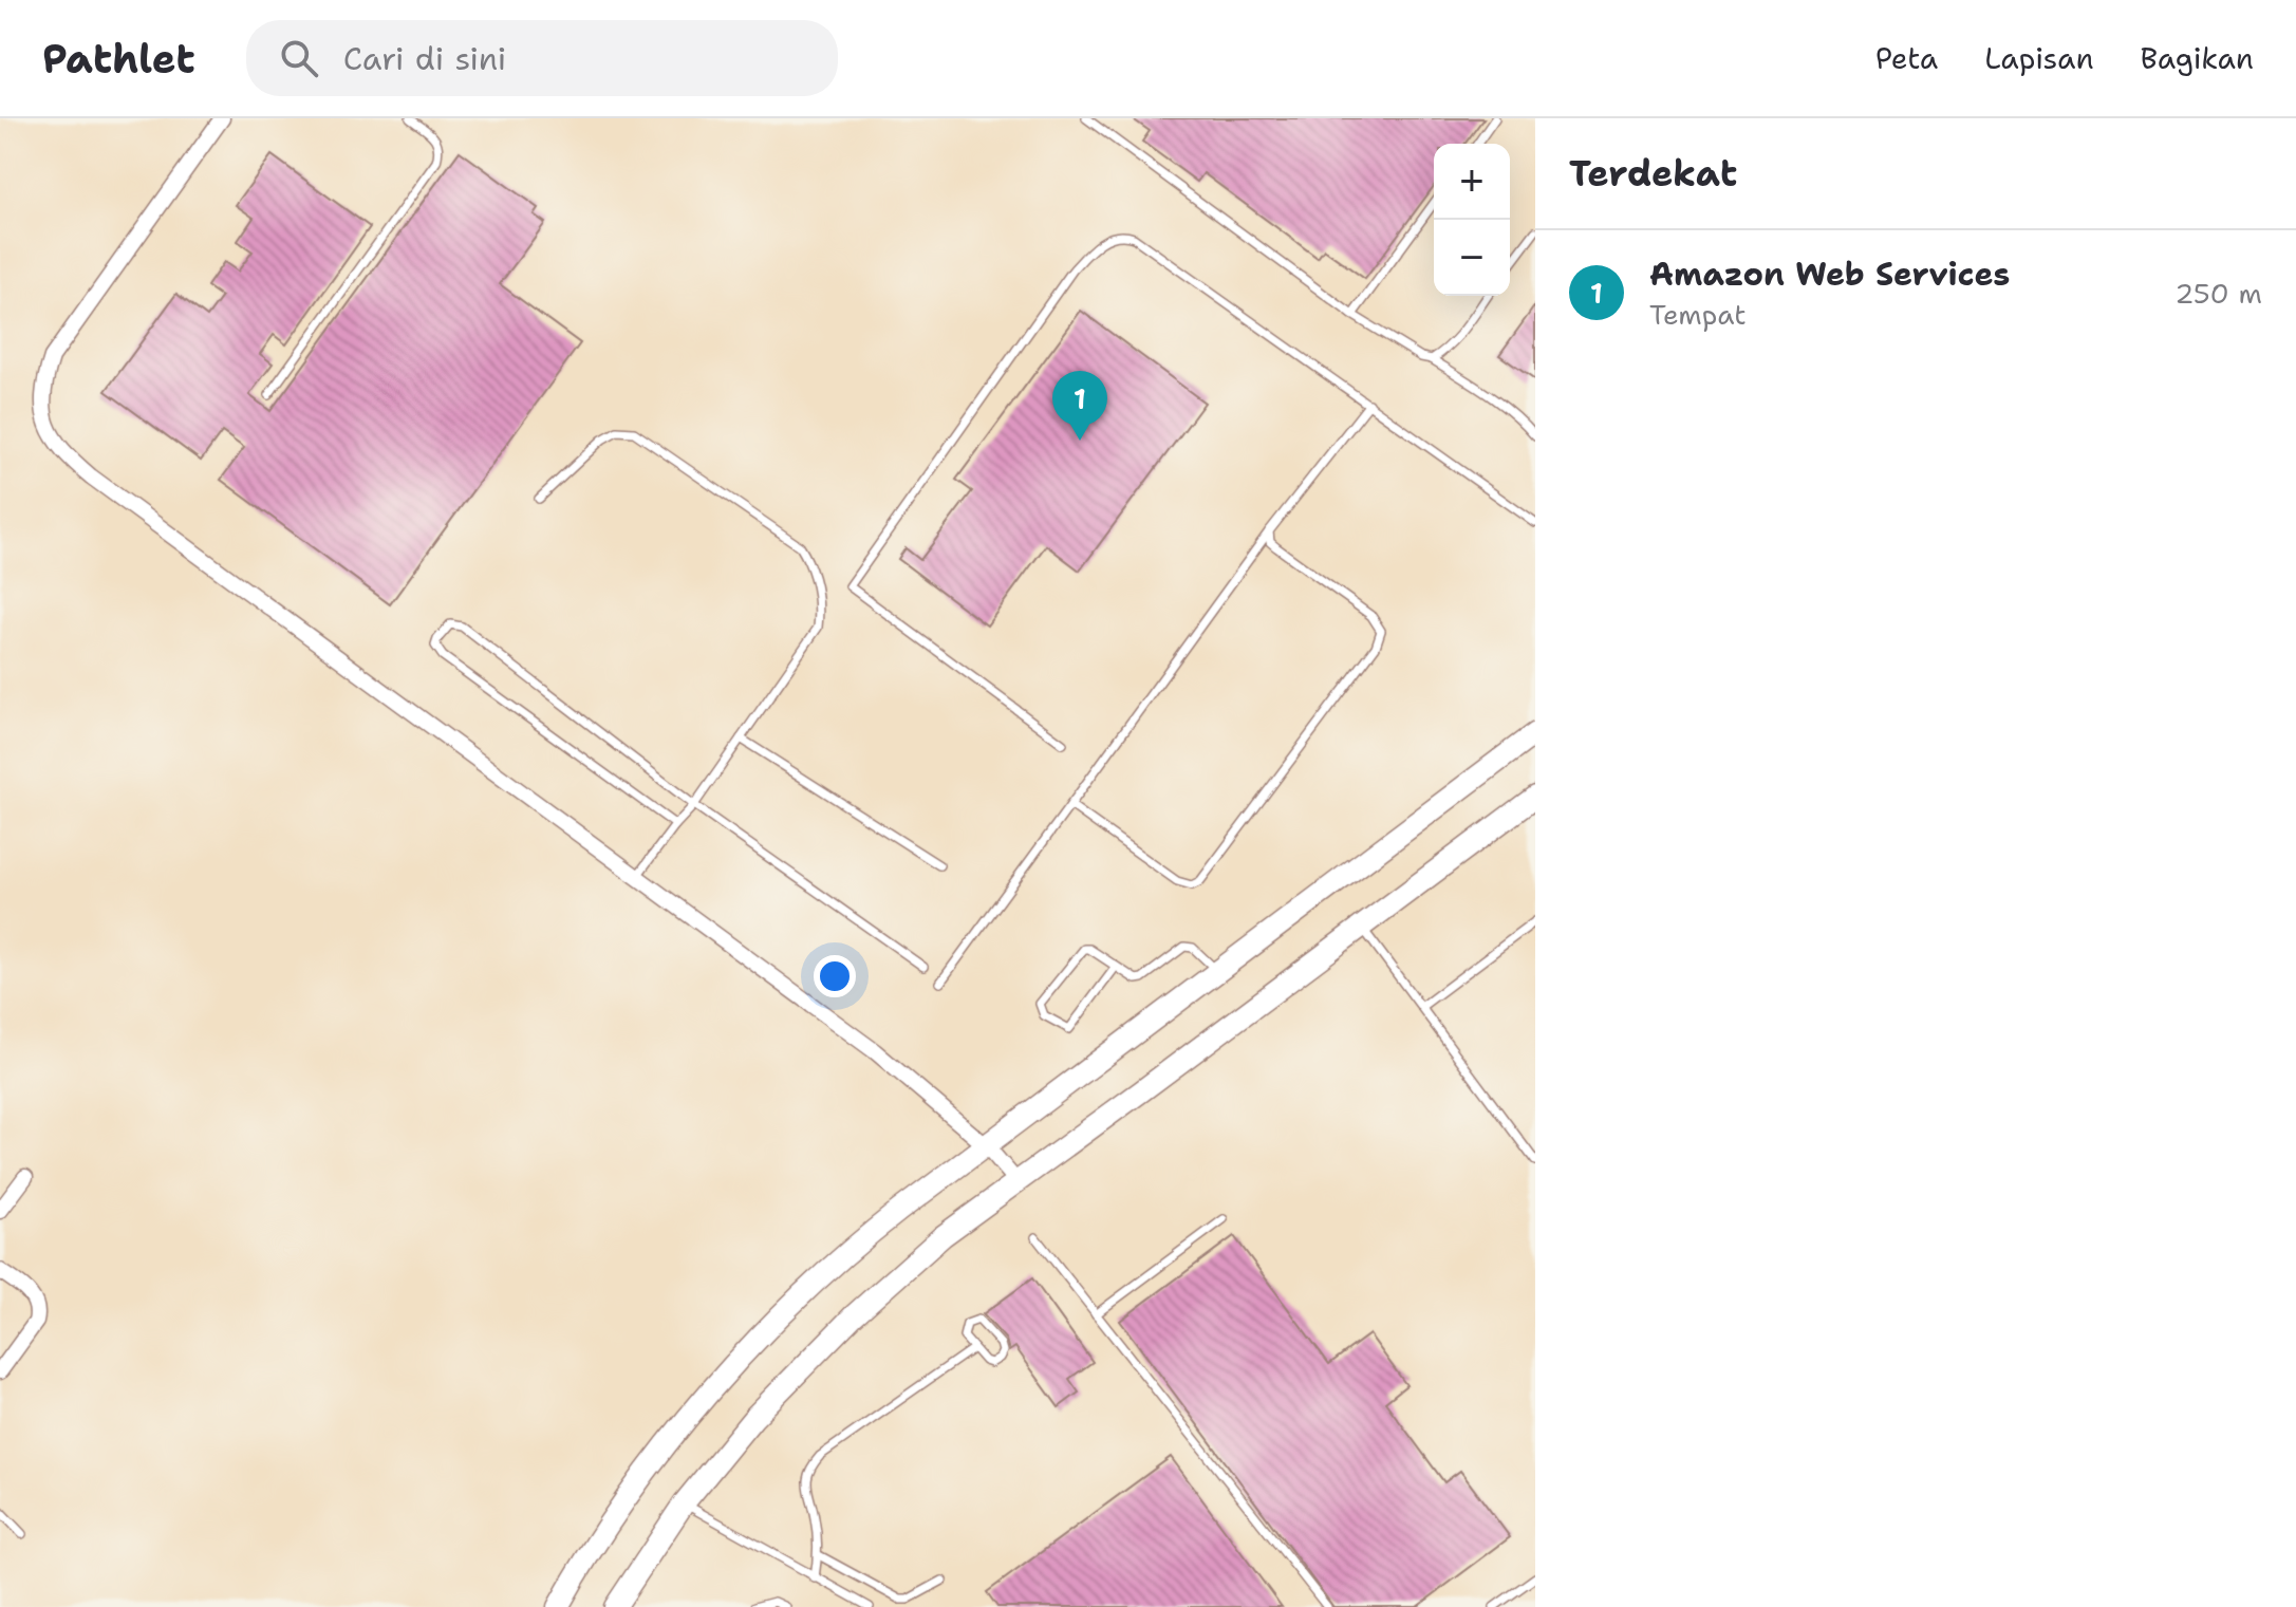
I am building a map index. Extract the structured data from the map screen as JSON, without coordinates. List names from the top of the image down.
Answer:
{
  "page": {
    "header": "Pathlet",
    "search": "Cari di sini",
    "nav": ["Peta", "Lapisan", "Bagikan"],
    "heading": "Terdekat",
    "map_buttons": ["+", "−"],
    "list": [
      {
        "mark": "1",
        "name": "Amazon Web Services",
        "note": "Tempat",
        "value": "250 m"
      }
    ],
    "pins": "1"
  }
}
